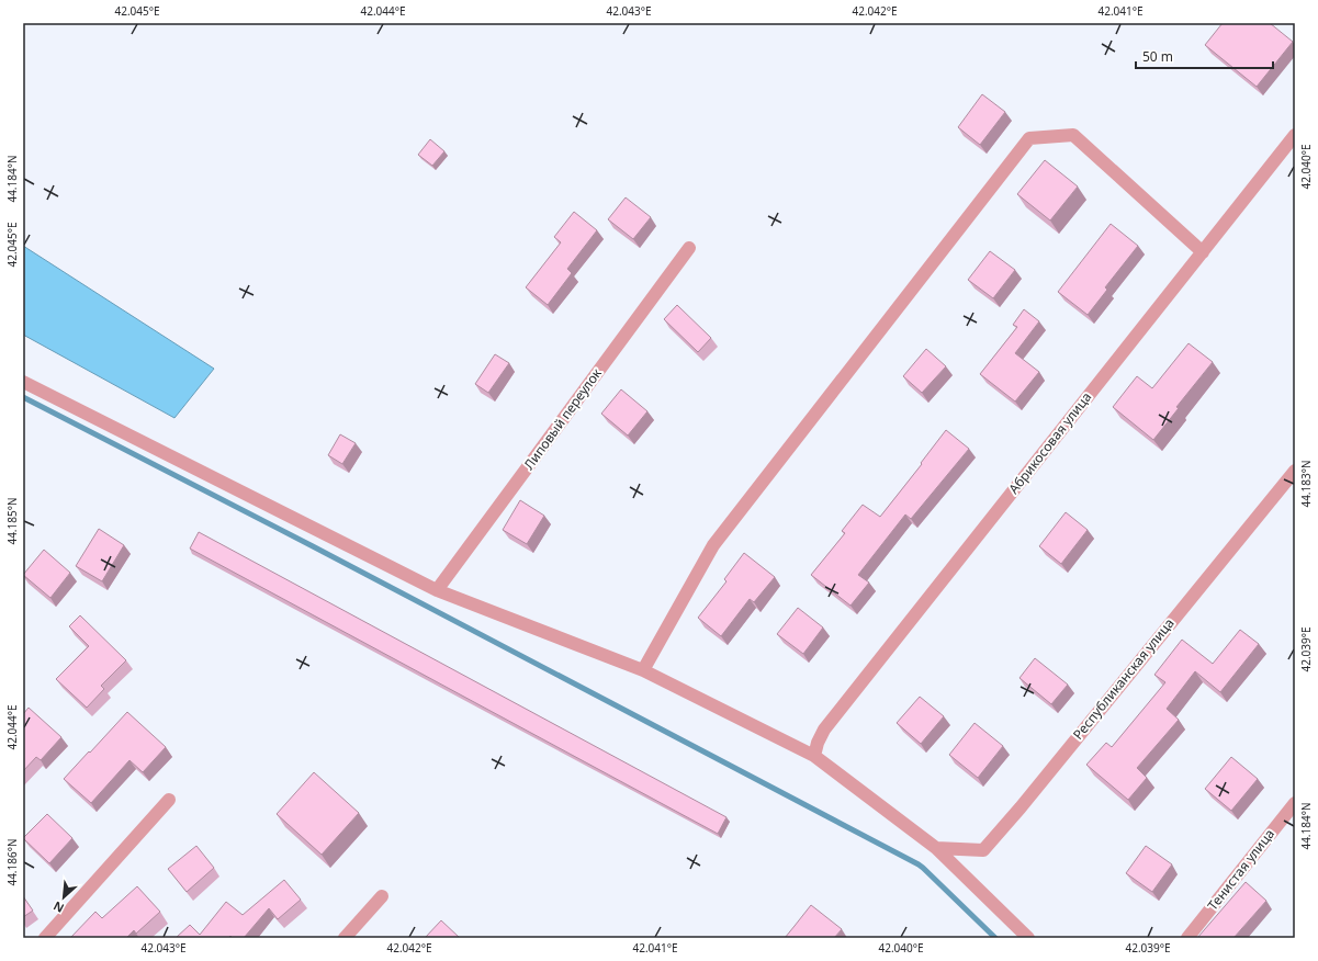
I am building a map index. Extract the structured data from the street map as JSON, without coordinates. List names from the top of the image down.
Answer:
{
  "streets": {
    "street": [
      "Липовый переулок",
      "Абрикосовая улица",
      "Республиканская улица",
      "Тенистая улица"
    ]
  },
  "scale_bar": "50 m",
  "north": "bottom left",
  "coordinates": [
    "42.045°E",
    "42.044°E",
    "42.043°E",
    "42.042°E",
    "42.041°E",
    "42.040°E",
    "44.184°N",
    "44.183°N",
    "44.185°N",
    "42.039°E",
    "44.186°N"
  ]
}
